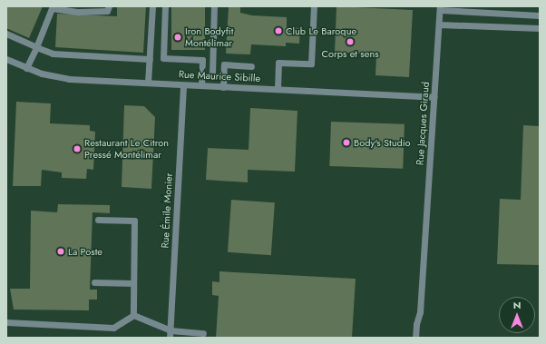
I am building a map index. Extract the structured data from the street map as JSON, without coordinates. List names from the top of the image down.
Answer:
{
  "streets": {
    "street": ["Rue Maurice Sibille", "Rue Jacques Giraud", "Rue Émile Monier"]
  },
  "crossings": [
    ["Rue Maurice Sibille", "Rue Jacques Giraud"],
    ["Rue Maurice Sibille", "Rue Émile Monier"]
  ],
  "places": [
    "Club Le Baroque",
    "Iron Bodyfit Montélimar",
    "Corps et sens",
    "Body's Studio",
    "Restaurant Le Citron Pressé Montélimar",
    "La Poste"
  ],
  "north": "top"
}
